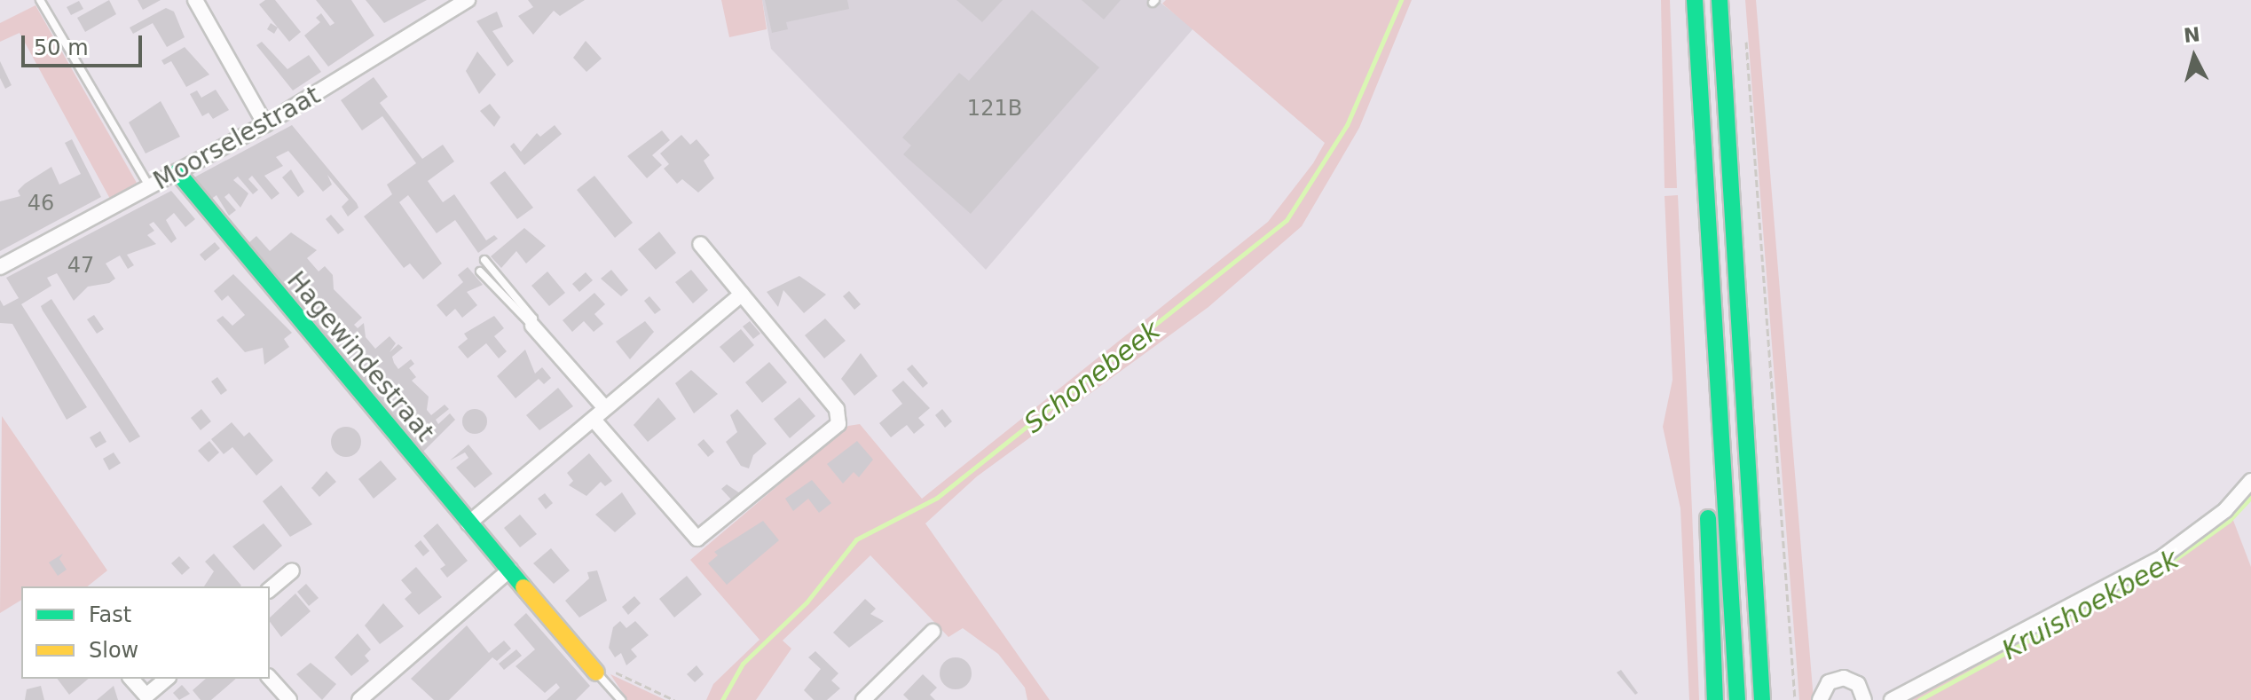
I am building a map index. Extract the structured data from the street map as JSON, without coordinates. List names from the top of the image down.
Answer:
{
  "streets": {
    "main road": ["Hagewindestraat"],
    "street": ["Moorselestraat"]
  },
  "crossings": [
    ["Moorselestraat", "Hagewindestraat"]
  ],
  "water": ["Schonebeek", "Kruishoekbeek"],
  "house_numbers": ["121B", "46", "47"],
  "legend": ["Fast", "Slow"],
  "scale_bar": "50 m",
  "north": "top"
}
